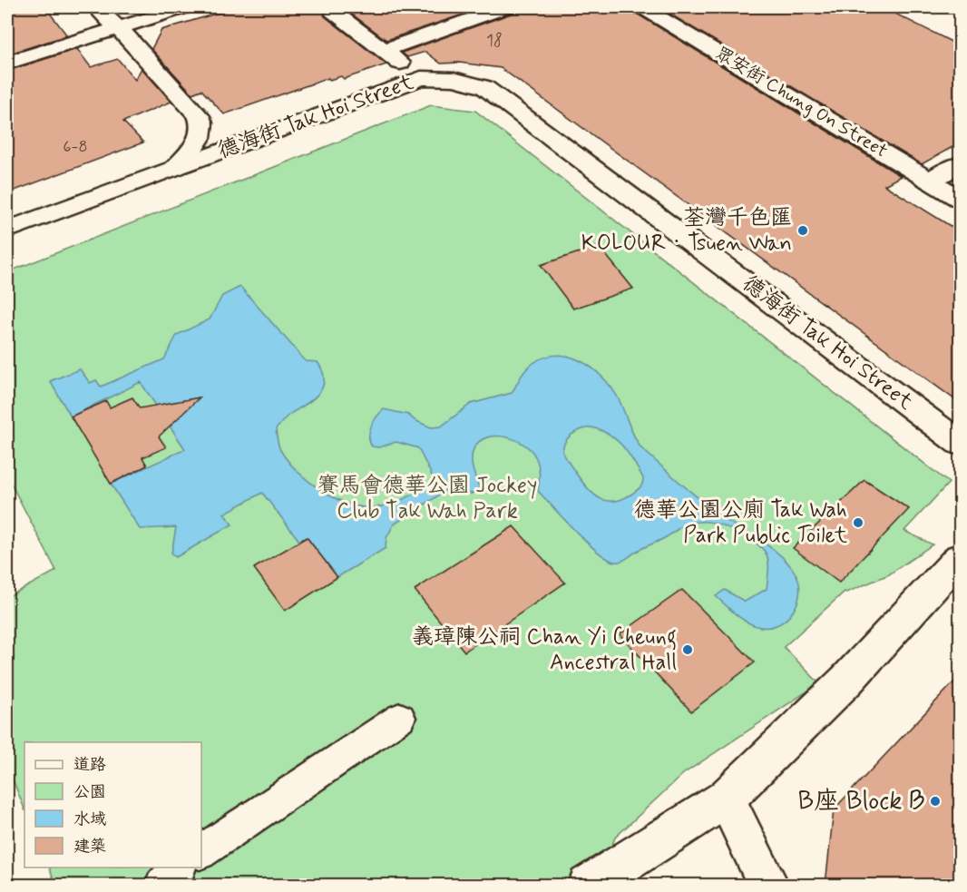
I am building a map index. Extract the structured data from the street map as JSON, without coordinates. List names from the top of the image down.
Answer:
{
  "streets": {
    "street": ["眾安街 Chung On Street", "德海街 Tak Hoi Street"]
  },
  "parks": ["賽馬會德華公園 Jockey Club Tak Wah Park"],
  "places": [
    "荃灣千色匯 KOLOUR‧Tsuen Wan",
    "德華公園公廁 Tak Wah Park Public Toilet",
    "義璋陳公祠 Chan Yi Cheung Ancestral Hall",
    "B座 Block B"
  ],
  "house_numbers": ["18", "6-8"],
  "legend": [
    "道路",
    "公園",
    "水域",
    "建築"
  ]
}
